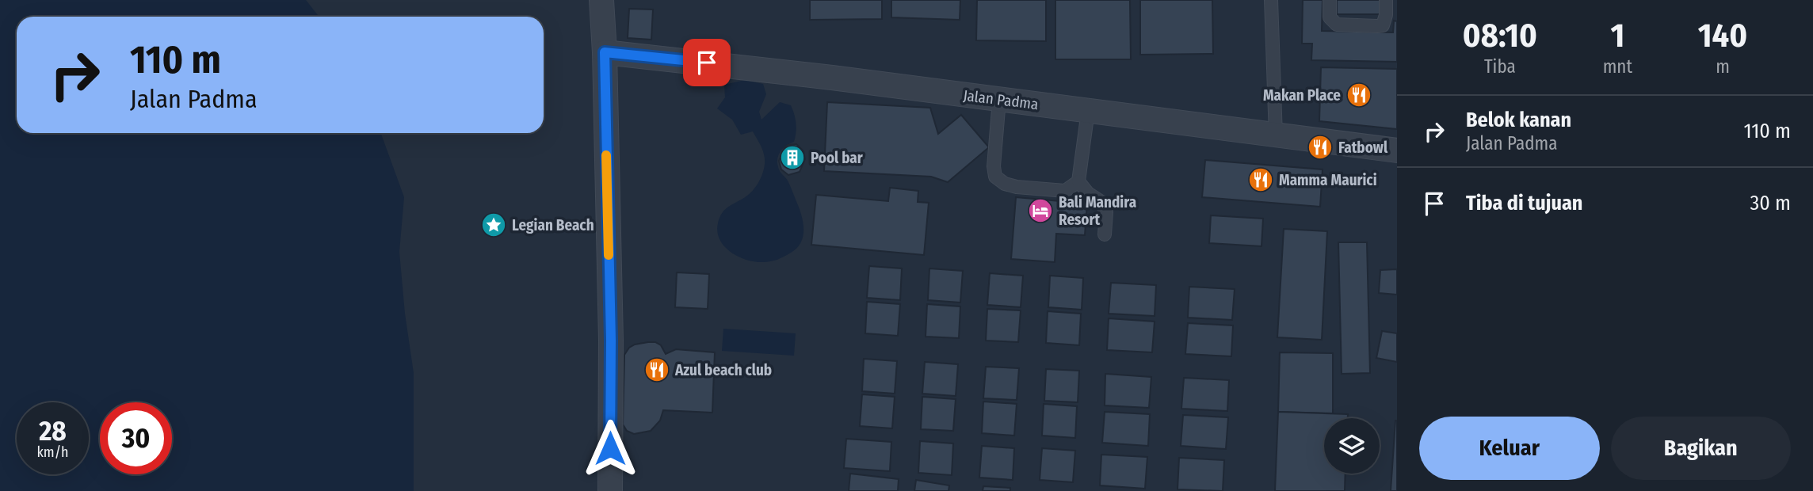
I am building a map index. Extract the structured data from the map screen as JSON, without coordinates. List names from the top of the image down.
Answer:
{
  "streets": {
    "street": ["Jalan Padma"]
  },
  "places": {
    "restaurant": [
      "Makan Place",
      "Fatbowl",
      "Mamma Maurici",
      "Azul beach club"
    ],
    "building": ["Pool bar"],
    "hotel": ["Bali Mandira Resort"],
    "place": ["Legian Beach"]
  },
  "page": {
    "eta": [
      "08:10",
      "Tiba",
      "1",
      "mnt",
      "140",
      "m"
    ],
    "turn": ["110 m", "Jalan Padma"],
    "list": [
      {
        "name": "Belok kanan",
        "note": "Jalan Padma",
        "value": "110 m"
      },
      {
        "name": "Tiba di tujuan",
        "value": "30 m"
      }
    ],
    "speed": "28 km/h",
    "limit": "30",
    "buttons": ["Keluar", "Bagikan"]
  }
}
